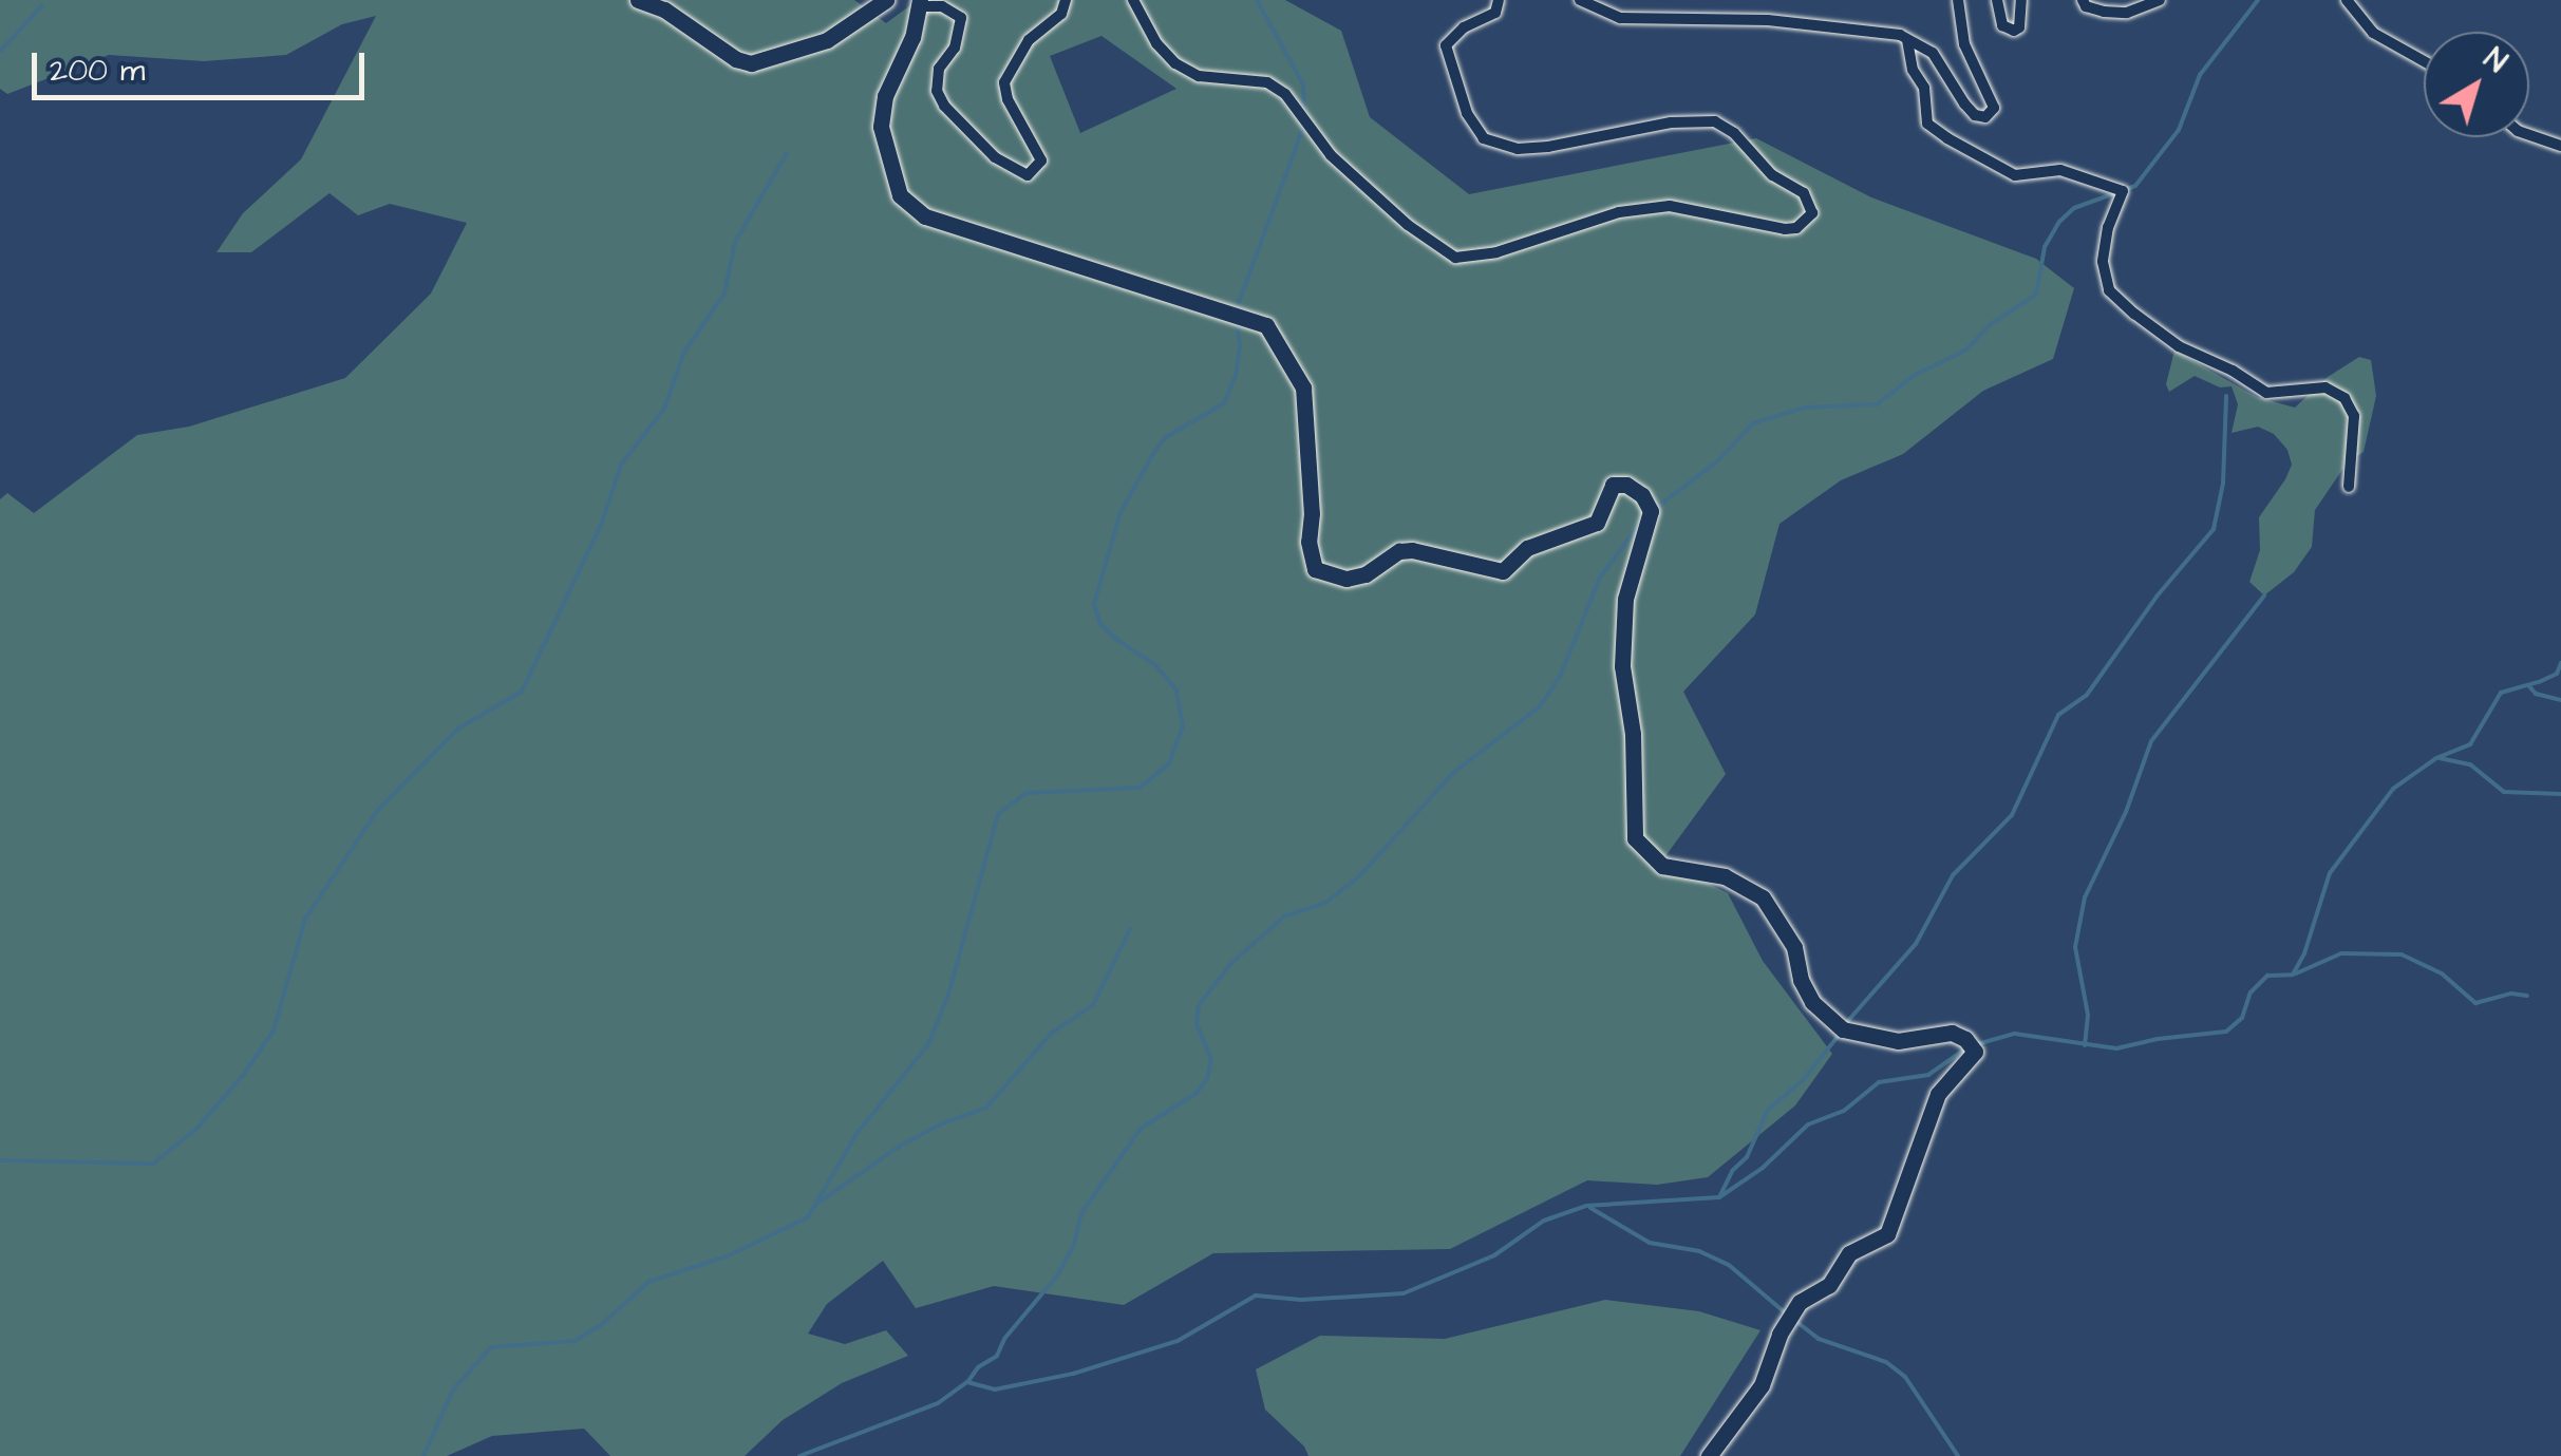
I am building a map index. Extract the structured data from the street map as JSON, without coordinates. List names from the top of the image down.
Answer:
{
  "scale_bar": "200 m",
  "north": "top right"
}
